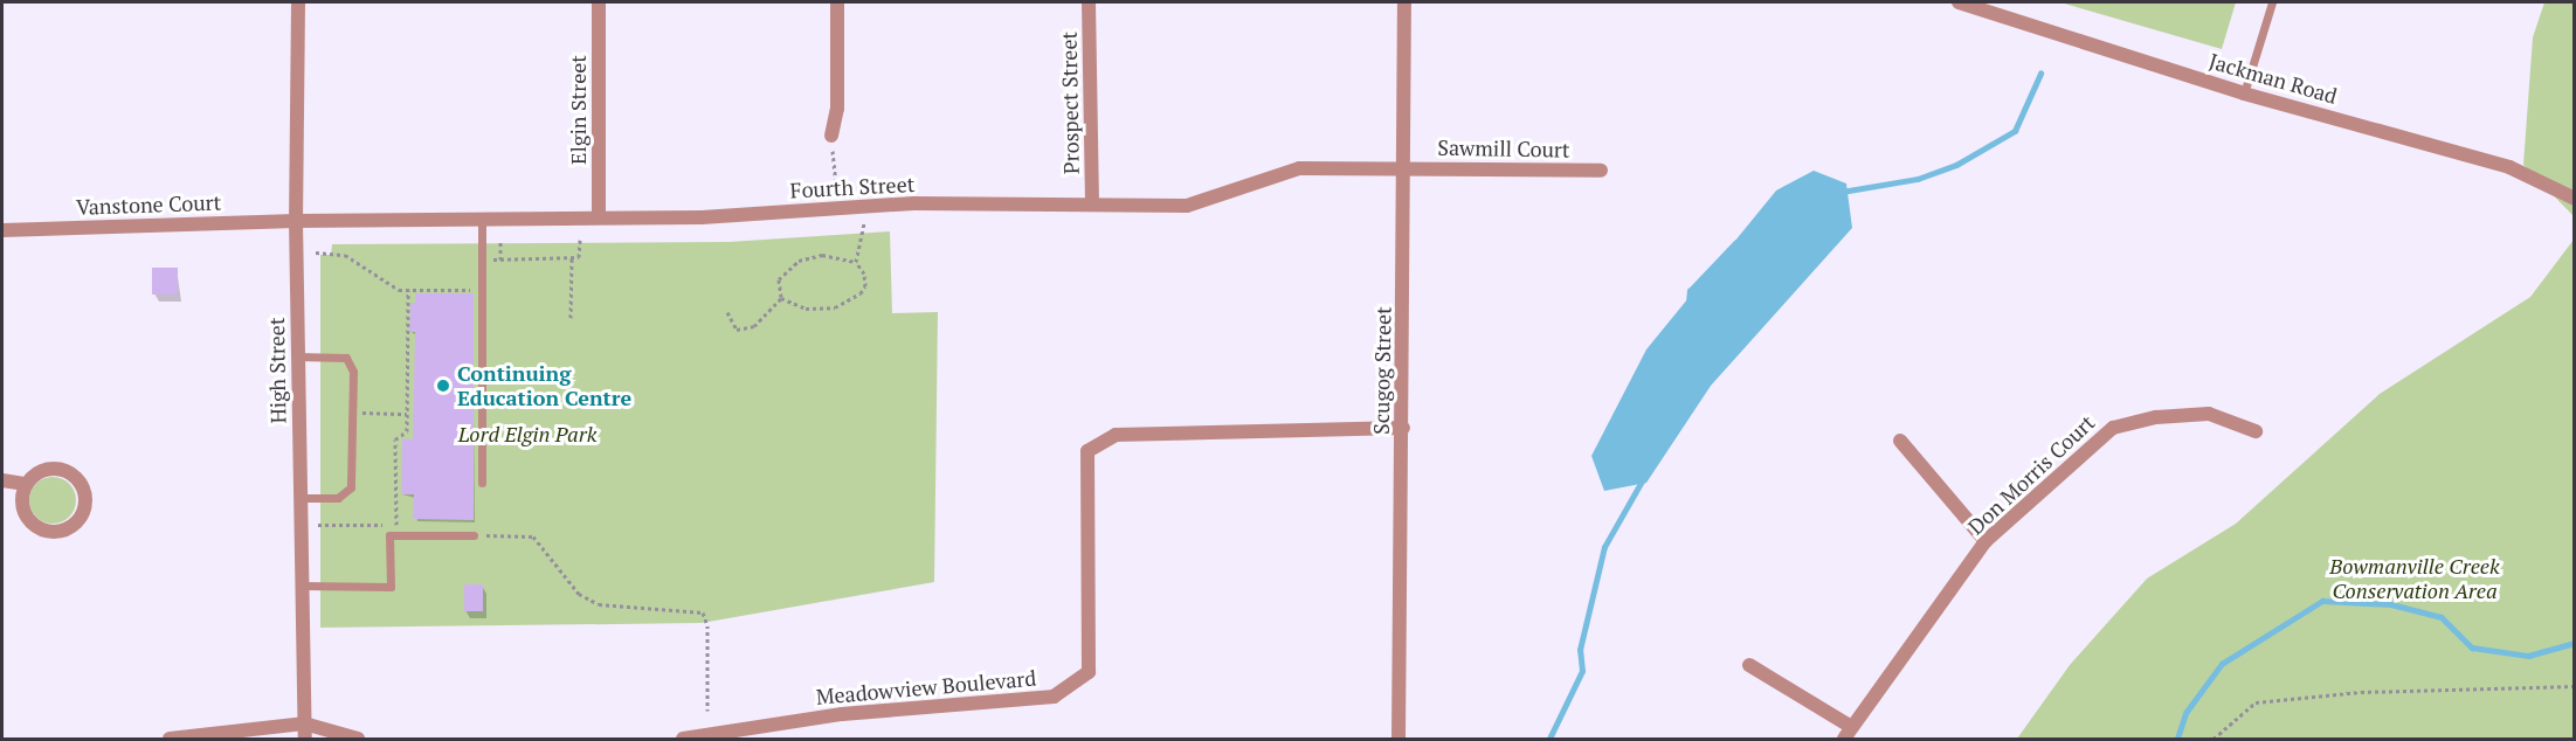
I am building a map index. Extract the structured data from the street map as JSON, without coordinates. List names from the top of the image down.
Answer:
{
  "streets": {
    "street": [
      "Jackman Road",
      "Prospect Street",
      "Elgin Street",
      "Sawmill Court",
      "Fourth Street",
      "Vanstone Court",
      "High Street",
      "Scugog Street",
      "Don Morris Court",
      "Meadowview Boulevard"
    ]
  },
  "crossings": [
    ["Prospect Street", "Fourth Street"],
    ["Elgin Street", "Fourth Street"],
    ["Sawmill Court", "Fourth Street"],
    ["Sawmill Court", "Scugog Street"],
    ["Fourth Street", "Vanstone Court"],
    ["Fourth Street", "High Street"],
    ["Fourth Street", "Scugog Street"],
    ["Vanstone Court", "High Street"],
    ["Scugog Street", "Meadowview Boulevard"]
  ],
  "parks": ["Lord Elgin Park", "Bowmanville Creek Conservation Area"],
  "places": ["Continuing Education Centre"]
}
